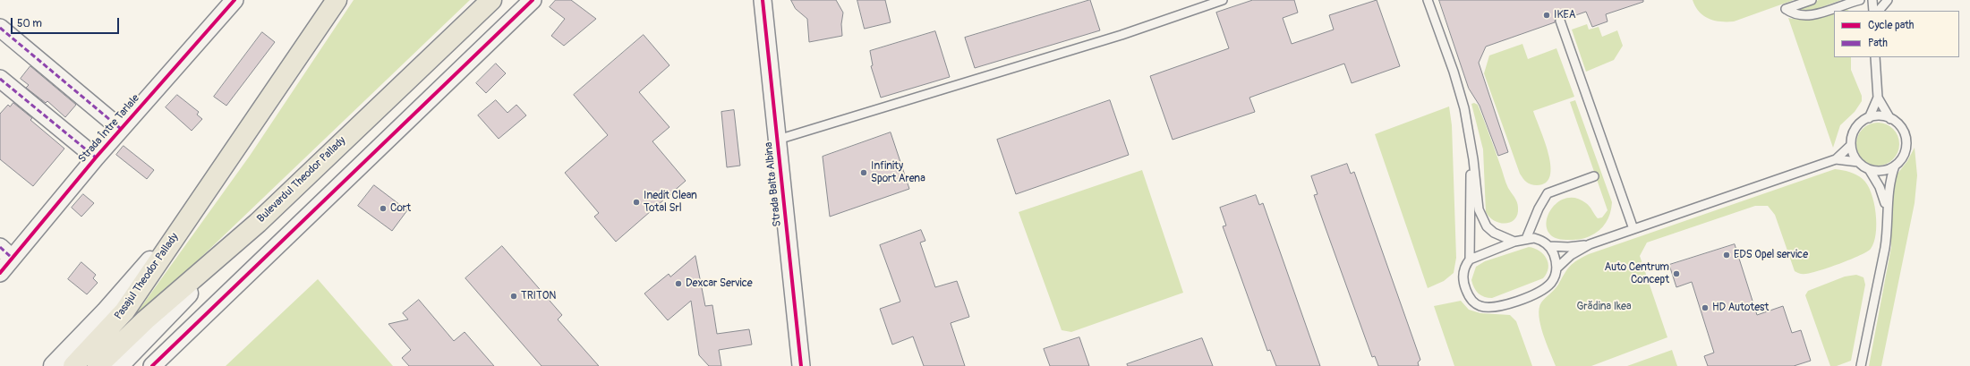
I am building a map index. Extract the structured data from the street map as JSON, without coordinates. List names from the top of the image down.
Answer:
{
  "streets": {
    "main road": ["Bulevardul Theodor Pallady", "Pasajul Theodor Pallady"],
    "street": ["Strada Între Tarlale", "Strada Balta Albina"]
  },
  "crossings": [
    ["Bulevardul Theodor Pallady", "Pasajul Theodor Pallady"]
  ],
  "parks": ["Grădina Ikea"],
  "places": [
    "IKEA",
    "Infinity Sport Arena",
    "Inedit Clean Total Srl",
    "Cort",
    "EDS Opel service",
    "Auto Centrum Concept",
    "Dexcar Service",
    "TRITON",
    "HD Autotest"
  ],
  "legend": ["Cycle path", "Path"],
  "scale_bar": "50 m"
}
